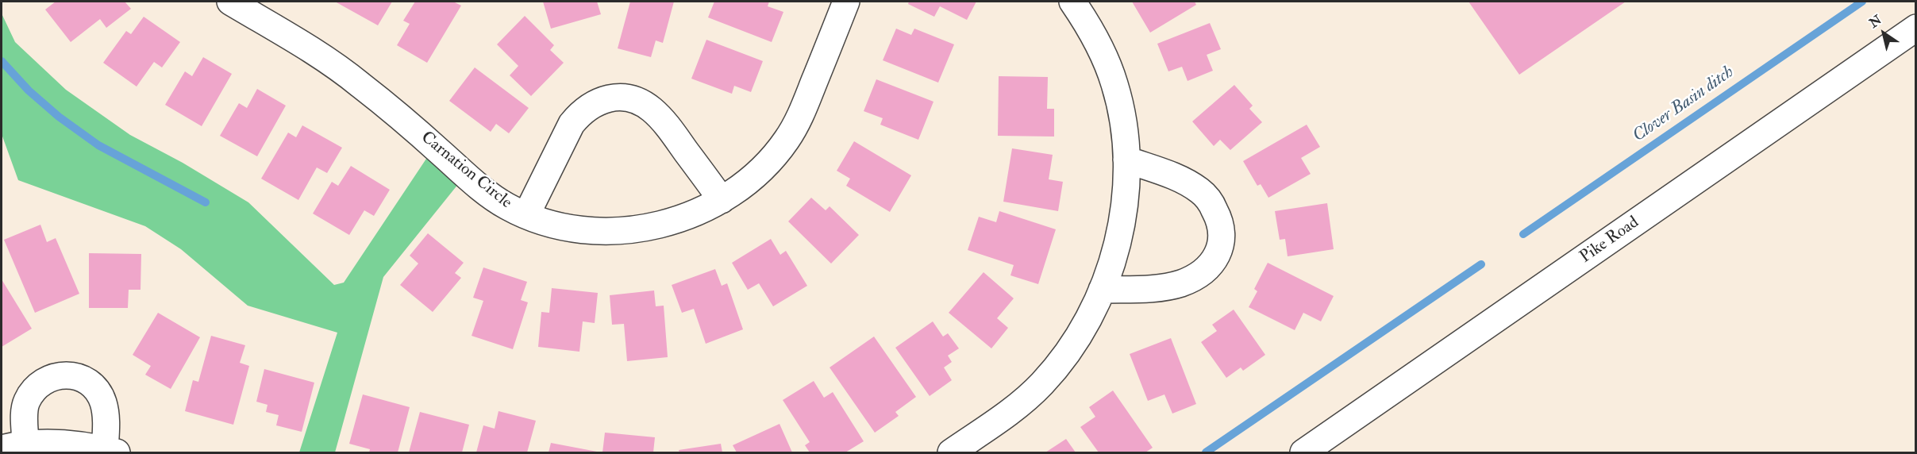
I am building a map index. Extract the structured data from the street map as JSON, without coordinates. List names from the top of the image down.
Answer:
{
  "streets": {
    "street": ["Carnation Circle", "Pike Road"]
  },
  "water": ["Clover Basin ditch"],
  "north": "top left"
}
